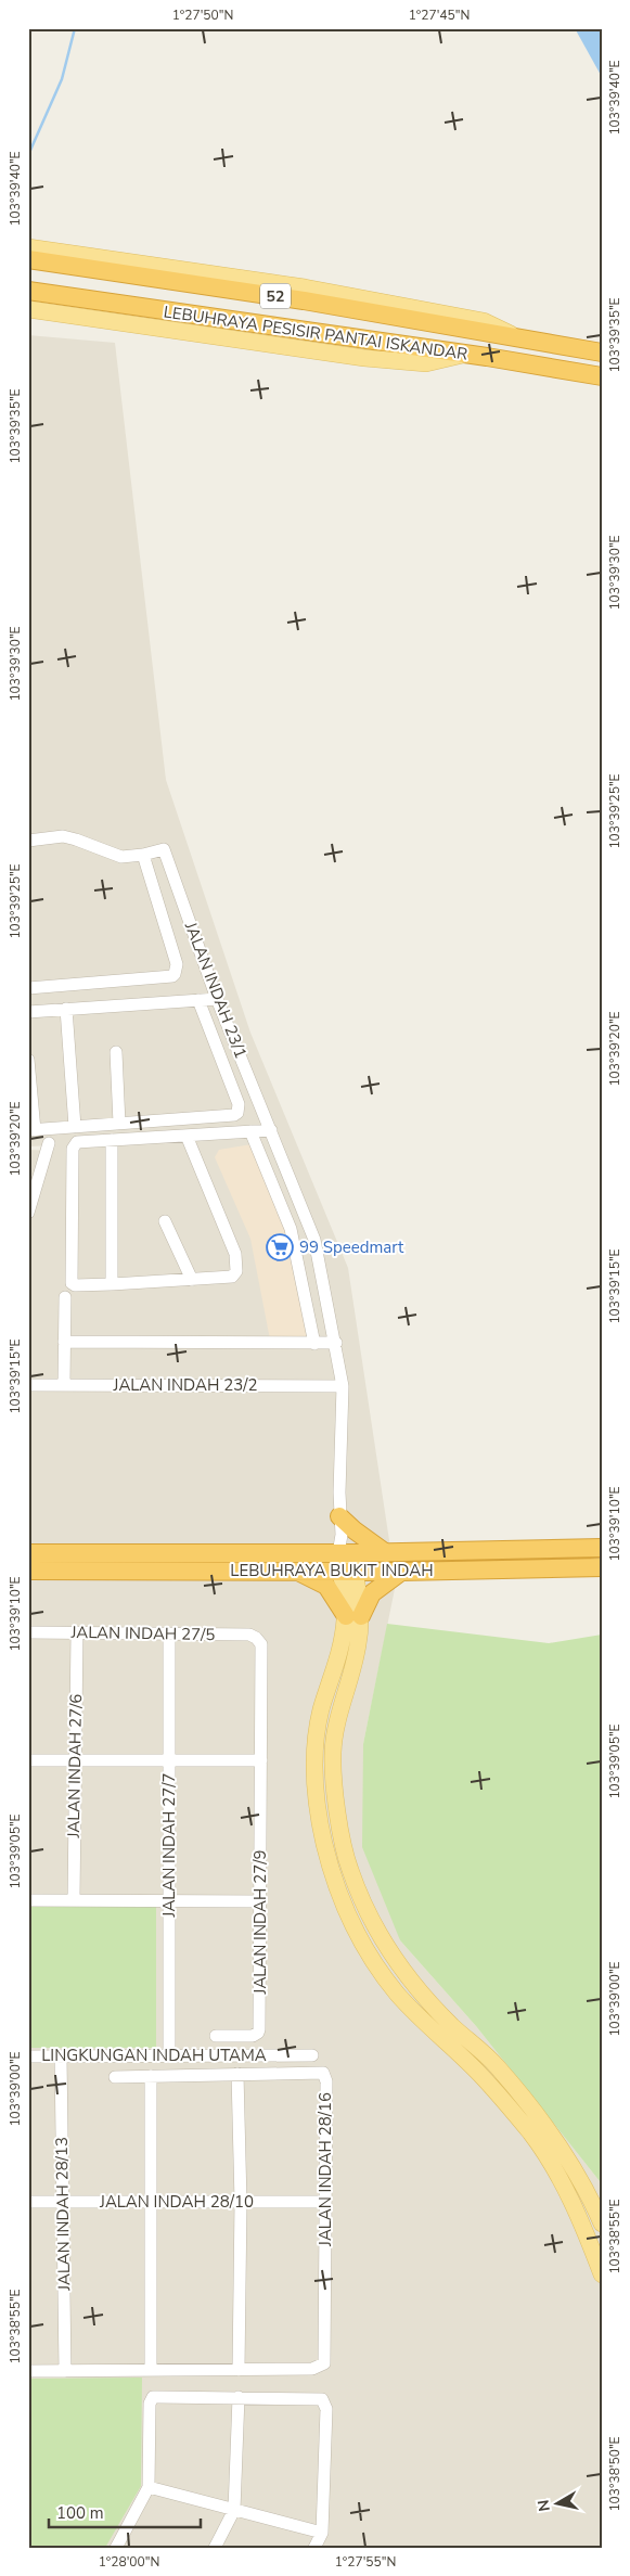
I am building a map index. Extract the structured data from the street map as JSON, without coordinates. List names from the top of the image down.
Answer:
{
  "streets": {
    "highway": ["52", "LEBUHRAYA PESISIR PANTAI ISKANDAR", "LEBUHRAYA BUKIT INDAH"],
    "street": [
      "JALAN INDAH 23/1",
      "JALAN INDAH 23/2",
      "JALAN INDAH 27/5",
      "JALAN INDAH 27/6",
      "JALAN INDAH 27/7",
      "JALAN INDAH 27/9",
      "LINGKUNGAN INDAH UTAMA",
      "JALAN INDAH 28/16",
      "JALAN INDAH 28/10",
      "JALAN INDAH 28/13"
    ]
  },
  "crossings": [
    ["JALAN INDAH 23/1", "JALAN INDAH 23/2"],
    ["JALAN INDAH 23/1", "LEBUHRAYA BUKIT INDAH"],
    ["JALAN INDAH 27/5", "JALAN INDAH 27/6"],
    ["JALAN INDAH 27/5", "JALAN INDAH 27/7"],
    ["JALAN INDAH 27/5", "JALAN INDAH 27/9"],
    ["JALAN INDAH 27/7", "LINGKUNGAN INDAH UTAMA"],
    ["LINGKUNGAN INDAH UTAMA", "JALAN INDAH 28/13"],
    ["JALAN INDAH 28/16", "JALAN INDAH 28/10"],
    ["JALAN INDAH 28/10", "JALAN INDAH 28/13"]
  ],
  "places": {
    "supermarket": ["99 Speedmart"]
  },
  "scale_bar": "100 m",
  "north": "left",
  "coordinates": [
    "1°27'50\"N",
    "1°27'45\"N",
    "103°39'40\"E",
    "103°39'35\"E",
    "103°39'30\"E",
    "103°39'25\"E",
    "103°39'20\"E",
    "103°39'15\"E",
    "103°39'10\"E",
    "103°39'05\"E",
    "103°39'00\"E",
    "103°38'55\"E",
    "103°38'50\"E",
    "1°28'00\"N",
    "1°27'55\"N"
  ]
}
